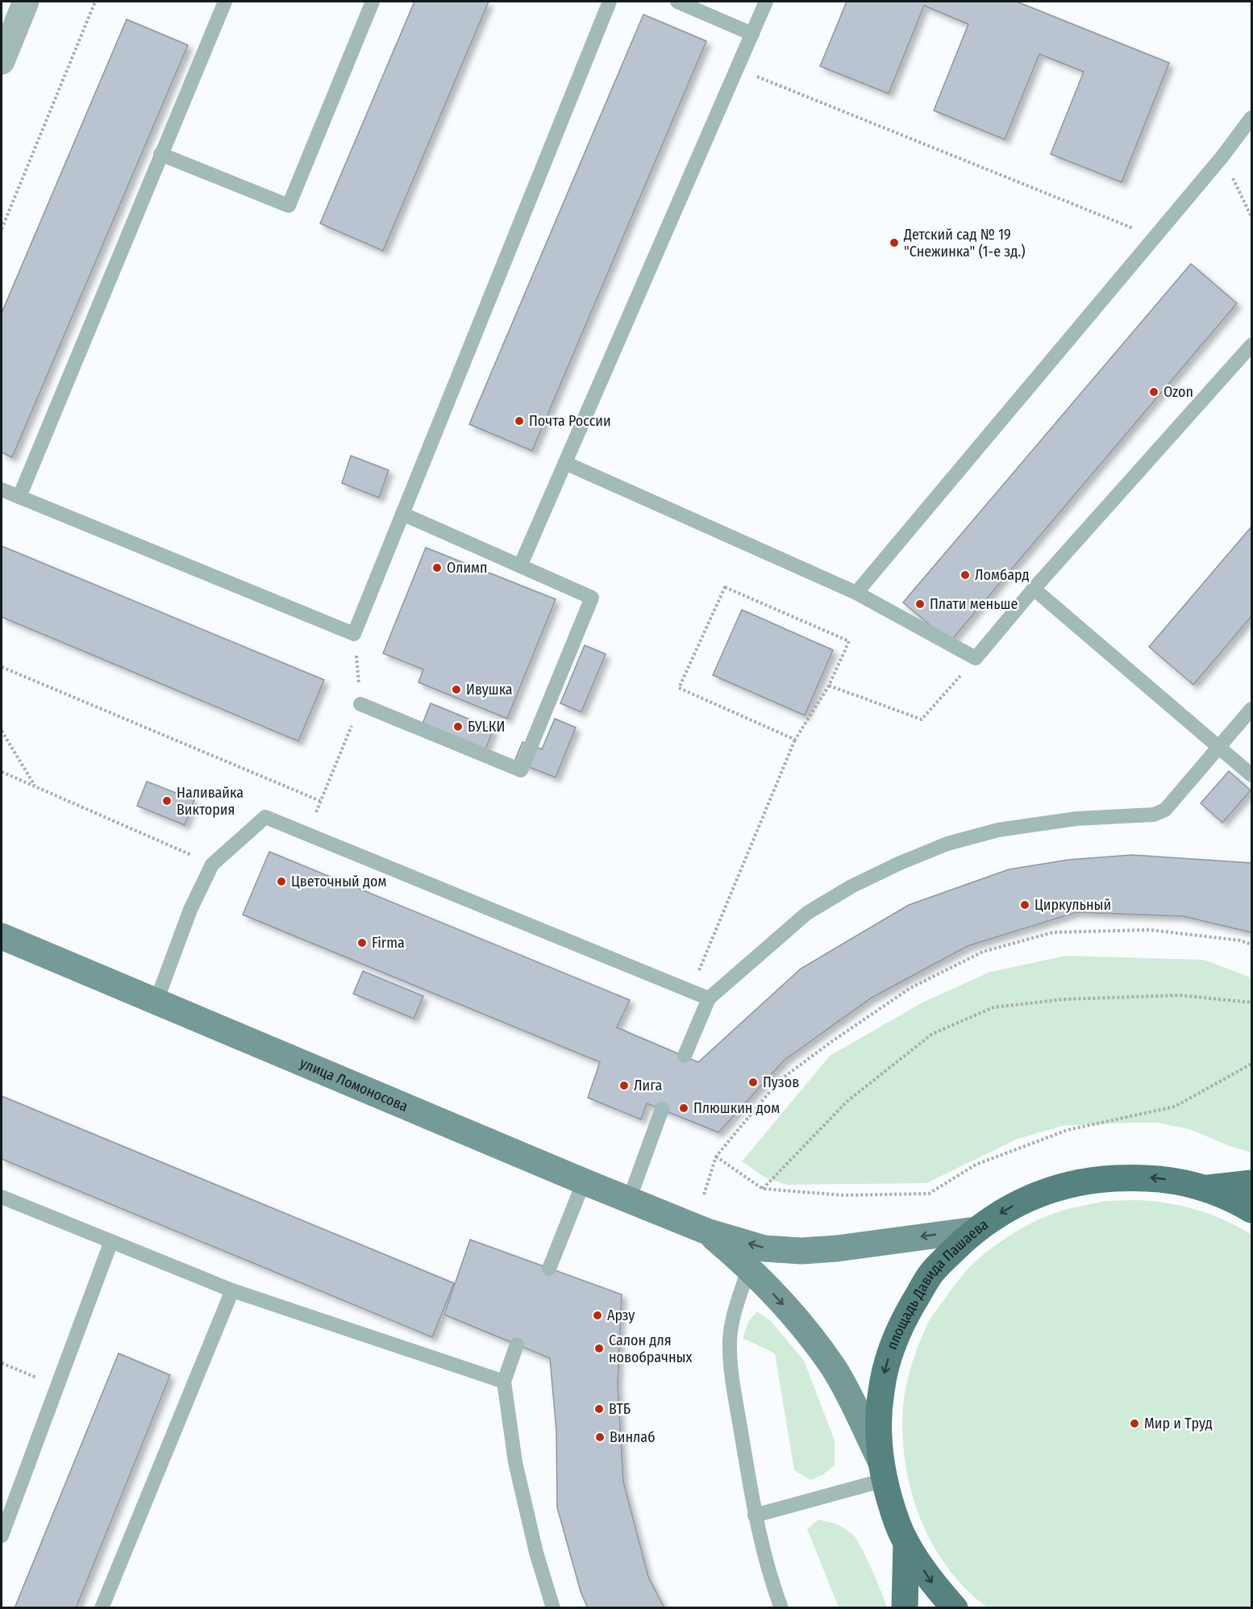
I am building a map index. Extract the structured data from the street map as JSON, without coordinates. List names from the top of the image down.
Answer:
{
  "streets": {
    "main road": ["площадь Давида Пашаева"],
    "street": ["улица Ломоносова"]
  },
  "places": [
    "Детский сад № 19 \"Снежинка\" (1-е зд.)",
    "Ozon",
    "Почта России",
    "Олимп",
    "Ломбард",
    "Плати меньше",
    "Ивушка",
    "БУLКИ",
    "Наливайка Виктория",
    "Цветочный дом",
    "Циркульный",
    "Firma",
    "Пузов",
    "Лига",
    "Плюшкин дом",
    "Арзу",
    "Салон для новобрачных",
    "ВТБ",
    "Мир и Труд",
    "Винлаб"
  ]
}
